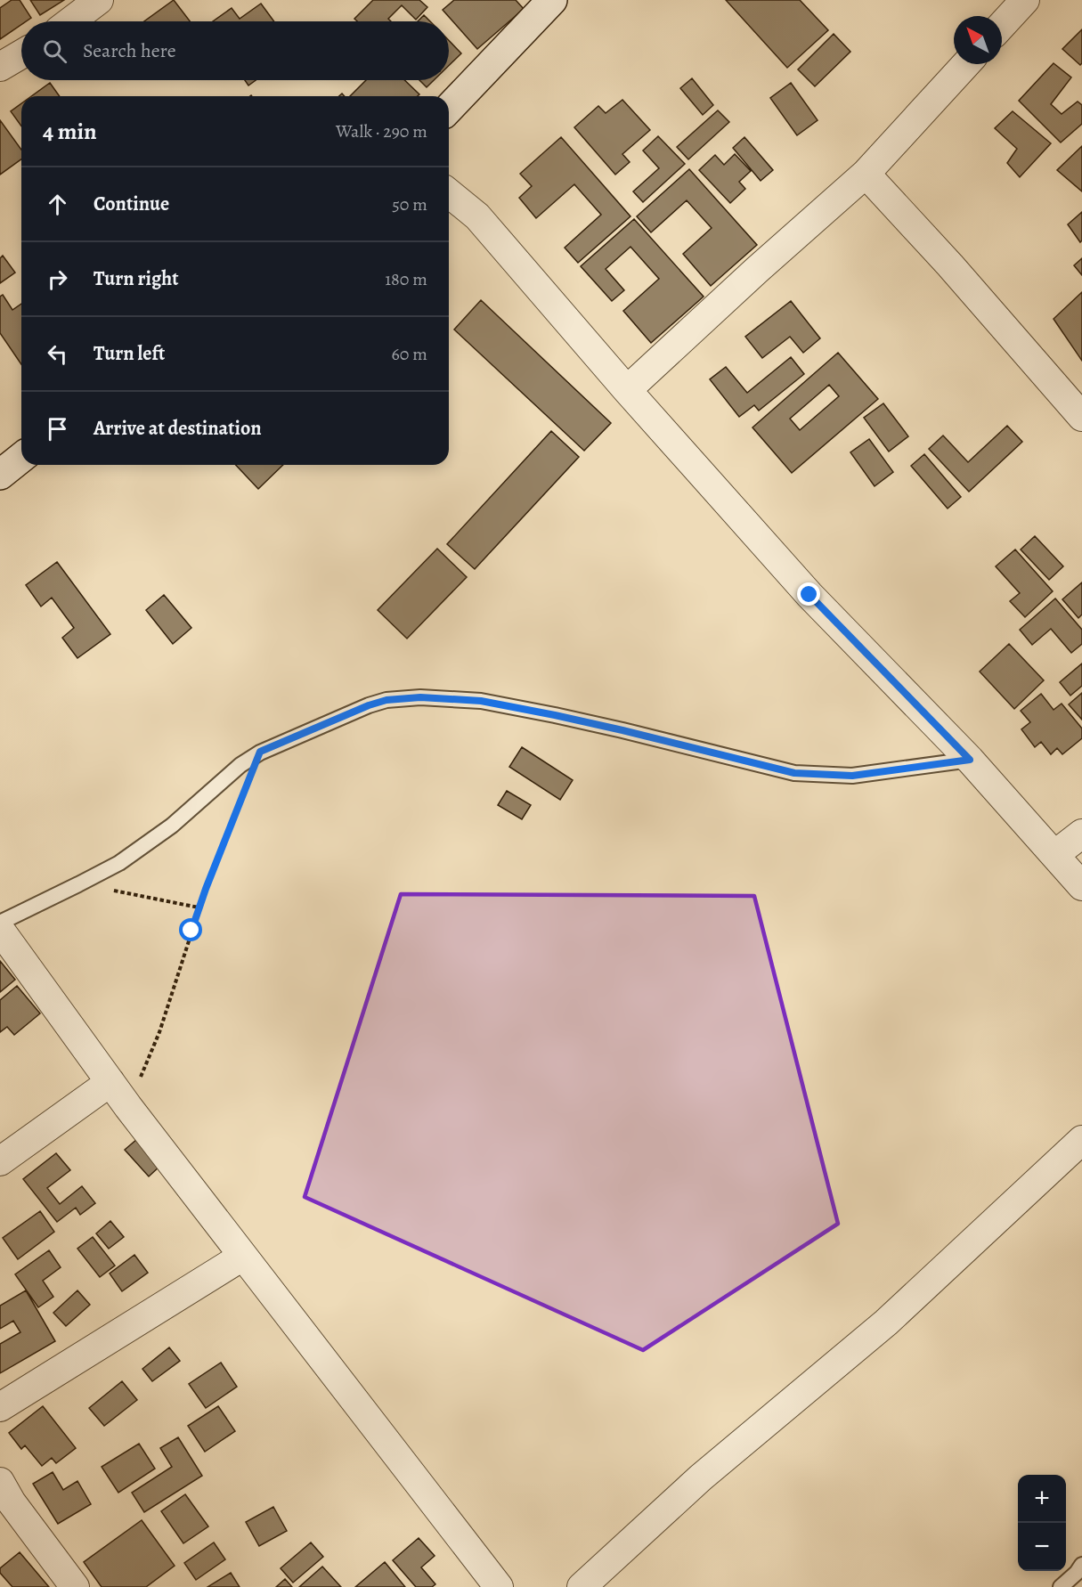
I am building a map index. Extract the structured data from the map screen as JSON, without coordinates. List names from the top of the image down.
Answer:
{
  "north": "top left",
  "page": {
    "search": "Search here",
    "heading": ["4 min", "Walk · 290 m"],
    "list": [
      ["Continue", "50 m"],
      ["Turn right", "180 m"],
      ["Turn left", "60 m"],
      "Arrive at destination"
    ],
    "map_buttons": ["+", "−"]
  }
}
